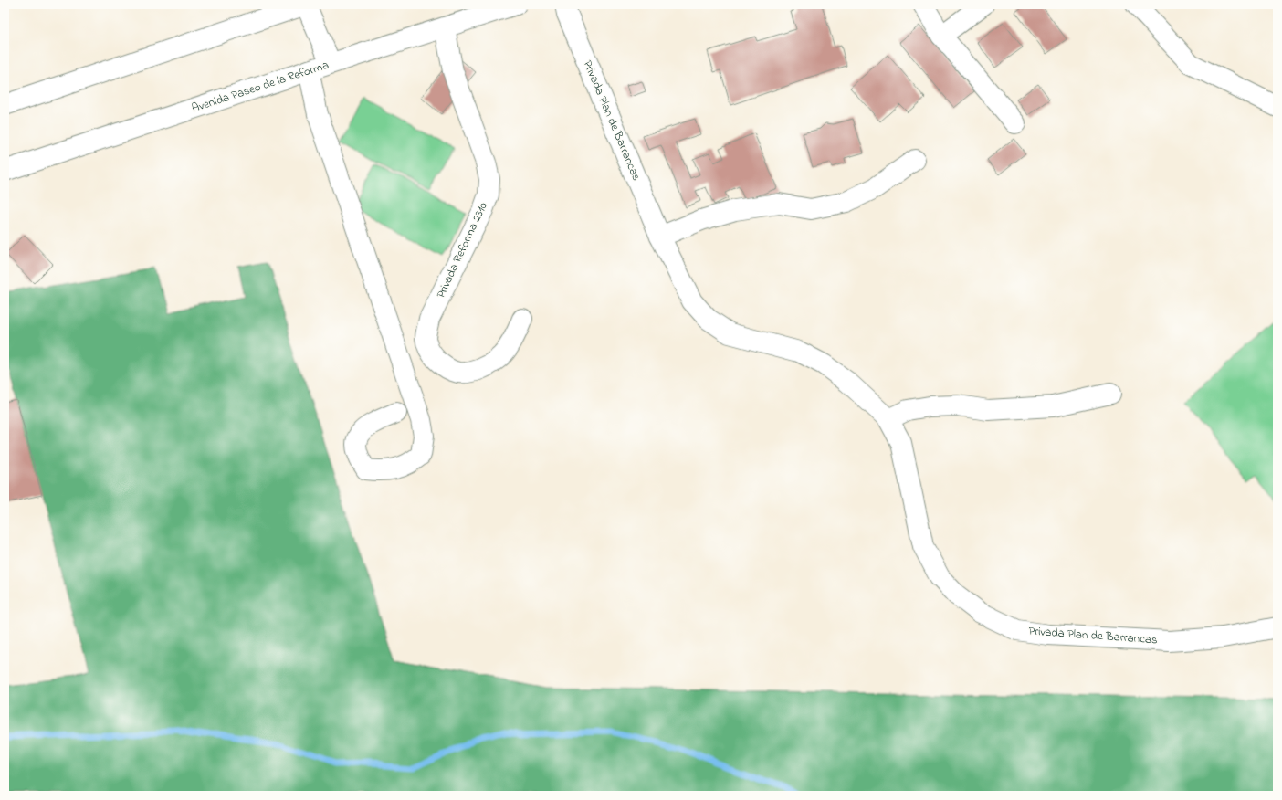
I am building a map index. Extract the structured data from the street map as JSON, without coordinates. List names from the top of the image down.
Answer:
{
  "streets": {
    "street": ["Avenida Paseo de la Reforma", "Privada Plan de Barrancas", "Privada Reforma 2310"]
  },
  "crossings": [
    ["Avenida Paseo de la Reforma", "Privada Reforma 2310"]
  ]
}
